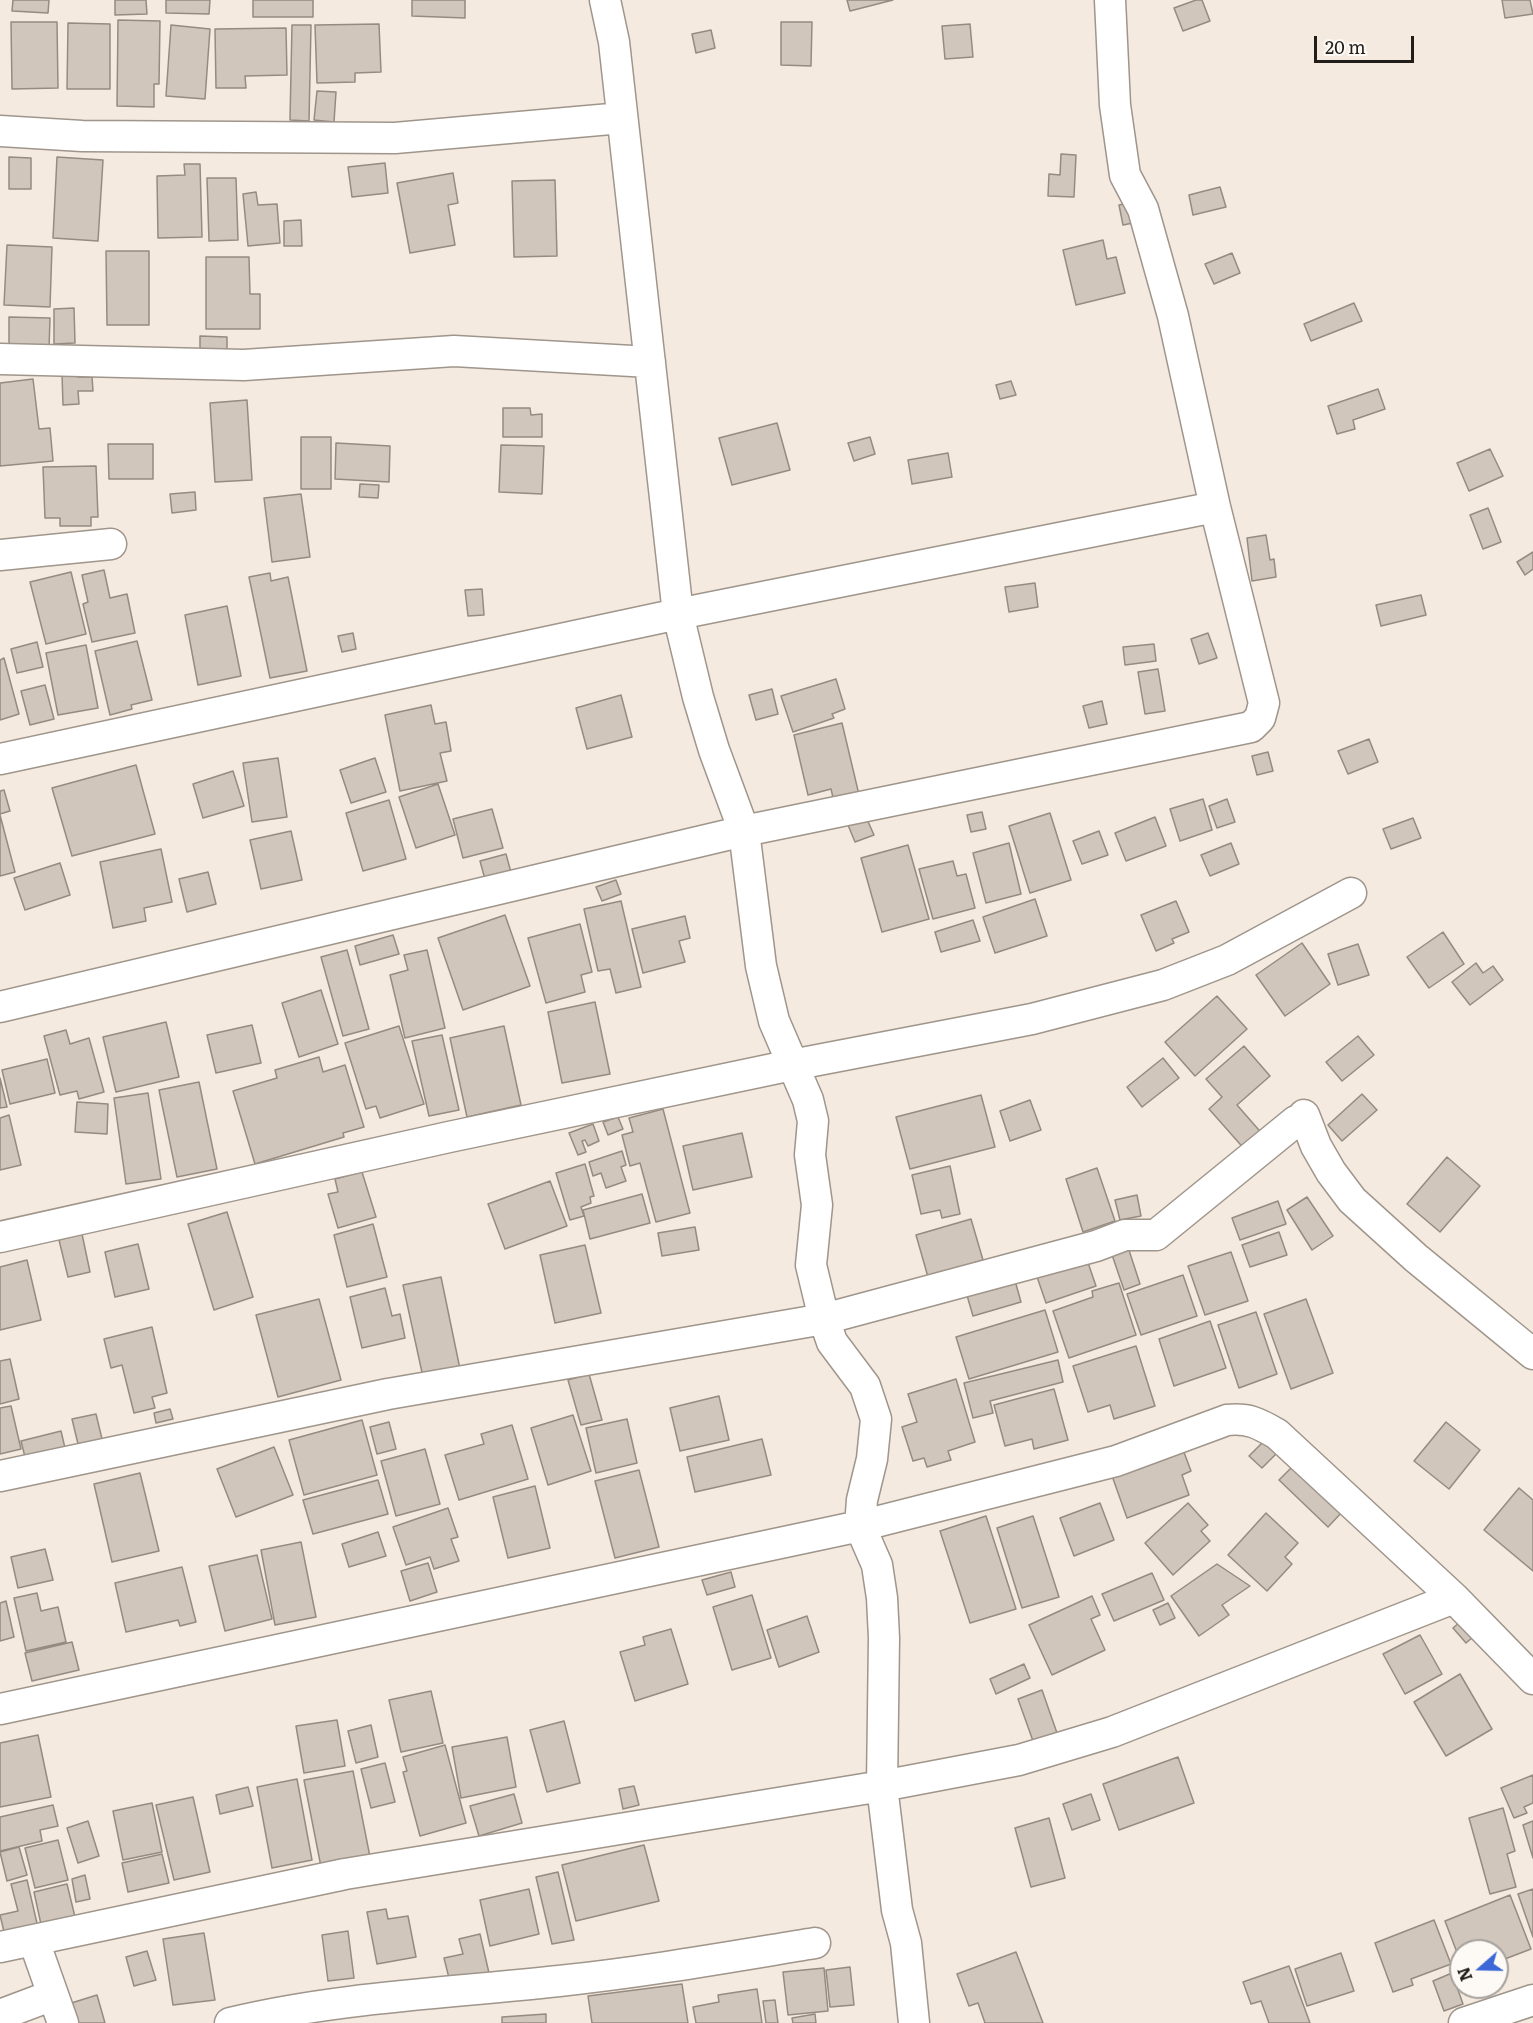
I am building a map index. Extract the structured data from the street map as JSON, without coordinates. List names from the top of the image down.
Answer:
{
  "scale_bar": "20 m",
  "north": "left"
}
